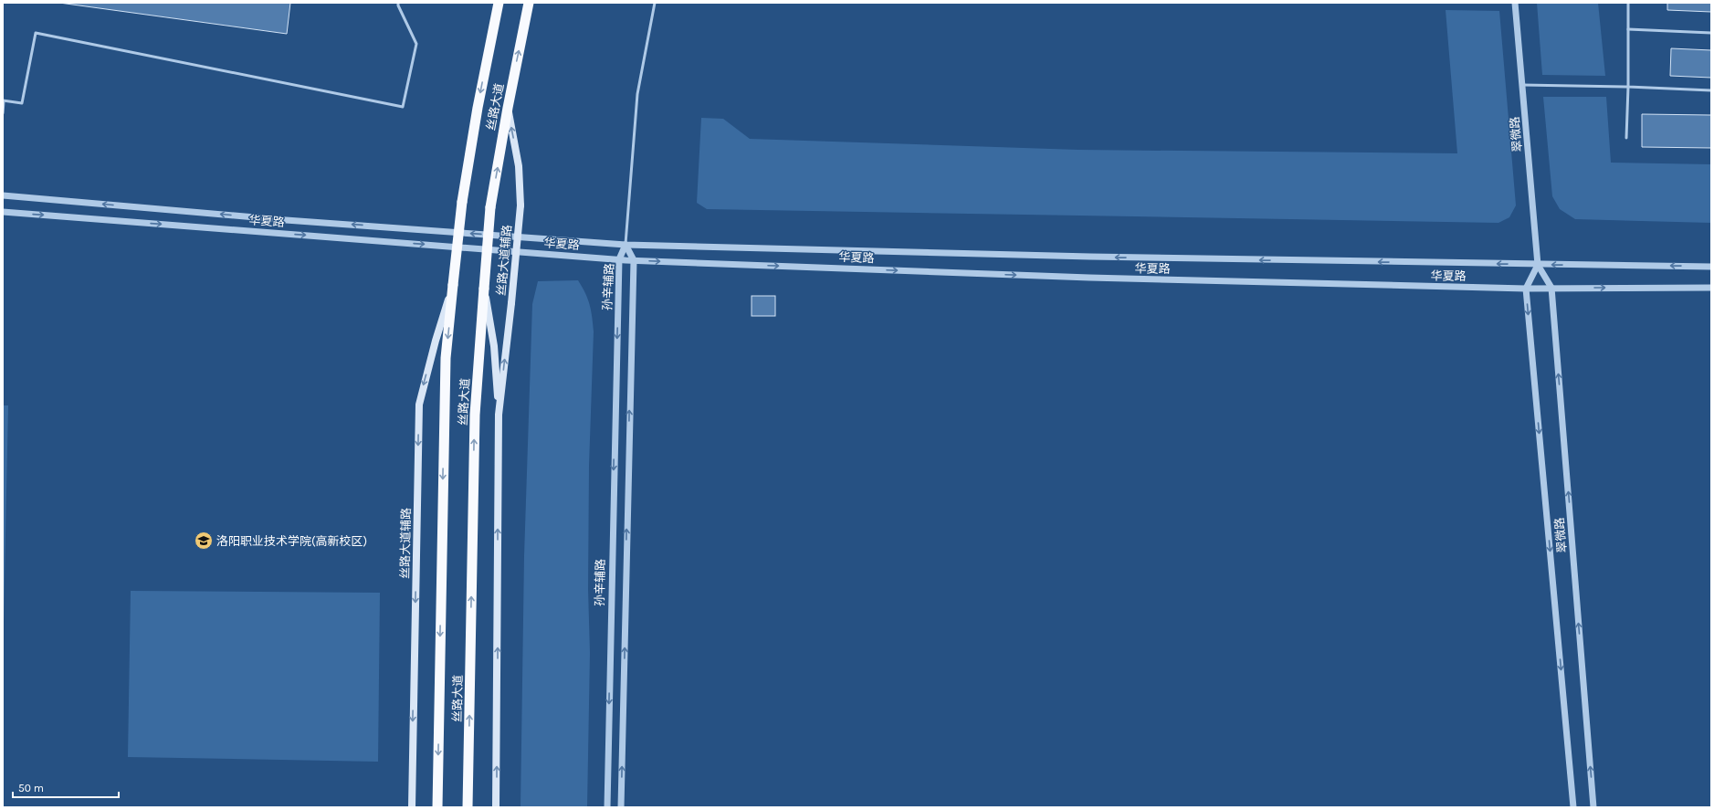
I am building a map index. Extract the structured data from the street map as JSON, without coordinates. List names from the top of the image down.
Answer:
{
  "streets": {
    "highway": ["丝路大道"],
    "main road": ["丝路大道辅路"],
    "street": ["翠微路", "华夏路", "孙辛辅路"]
  },
  "crossings": [
    ["丝路大道", "丝路大道辅路"],
    ["翠微路", "华夏路"],
    ["华夏路", "孙辛辅路"]
  ],
  "places": {
    "school or university": ["洛阳职业技术学院(高新校区)"]
  },
  "scale_bar": "50 m"
}
